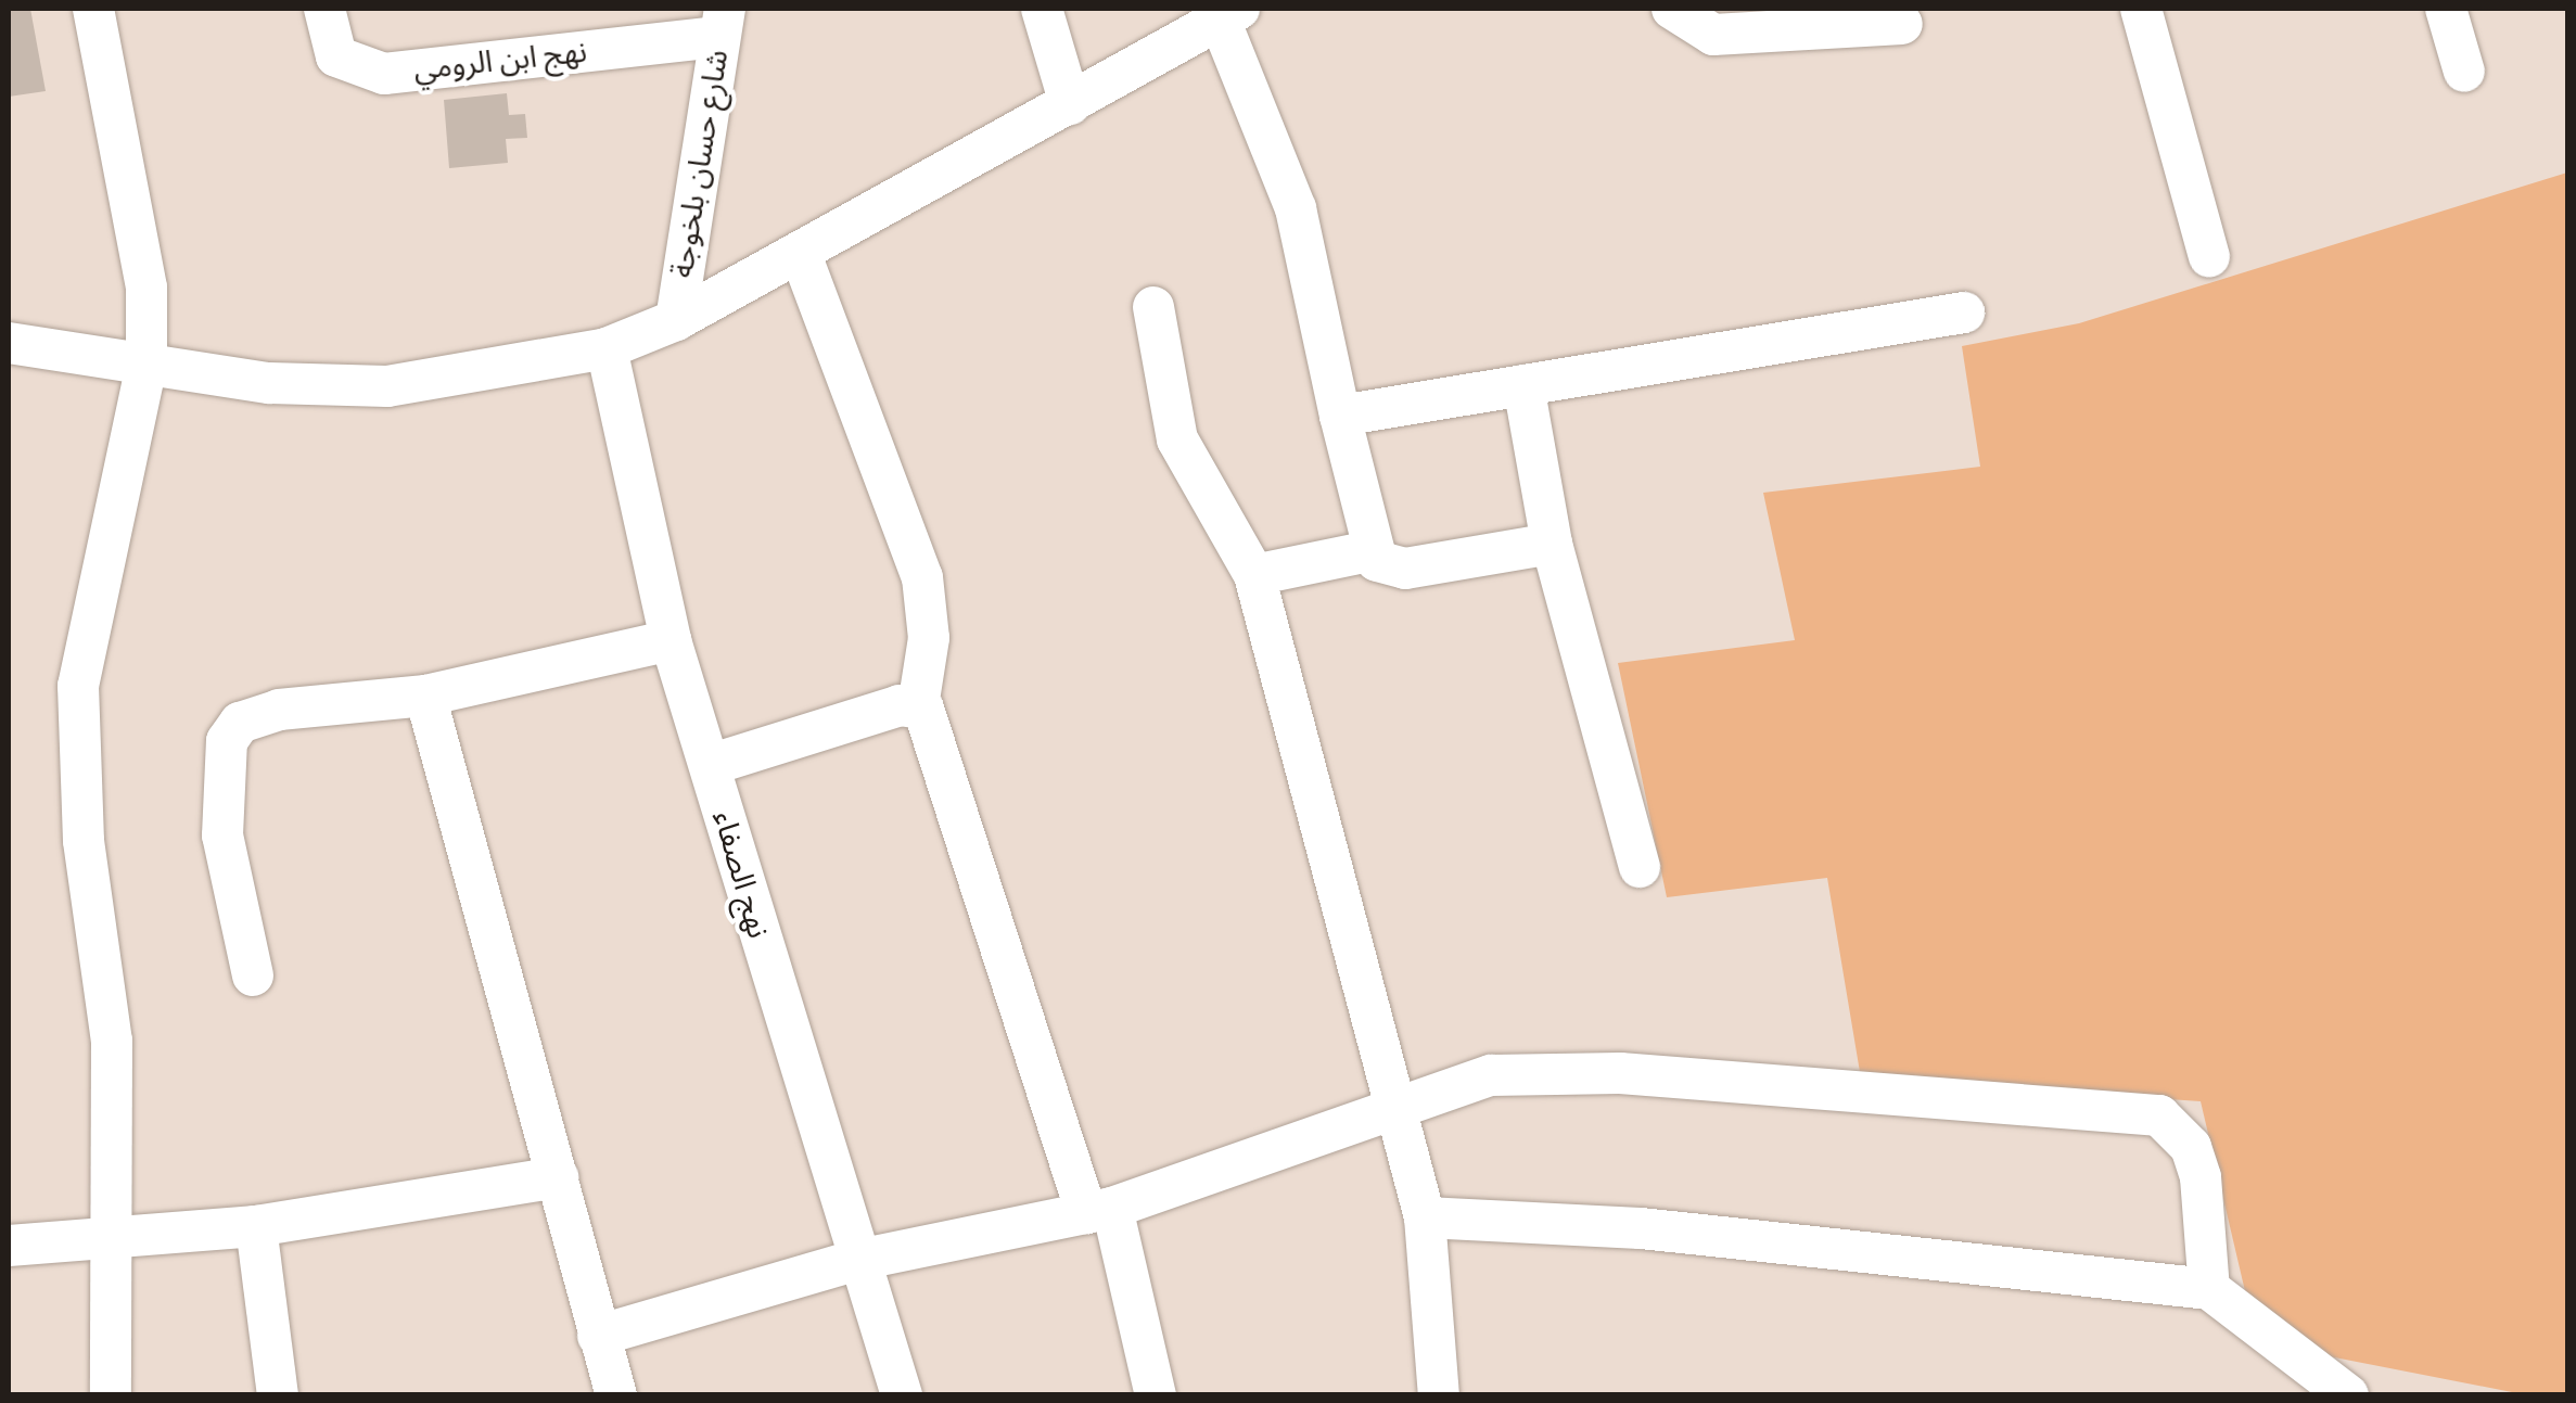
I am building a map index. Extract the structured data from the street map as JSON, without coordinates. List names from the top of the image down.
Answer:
{
  "streets": {
    "street": ["نهج ابن الرومي", "شارع حسان بلخوجة", "نهج الصفاء"]
  },
  "crossings": [
    ["نهج ابن الرومي", "شارع حسان بلخوجة"]
  ]
}
